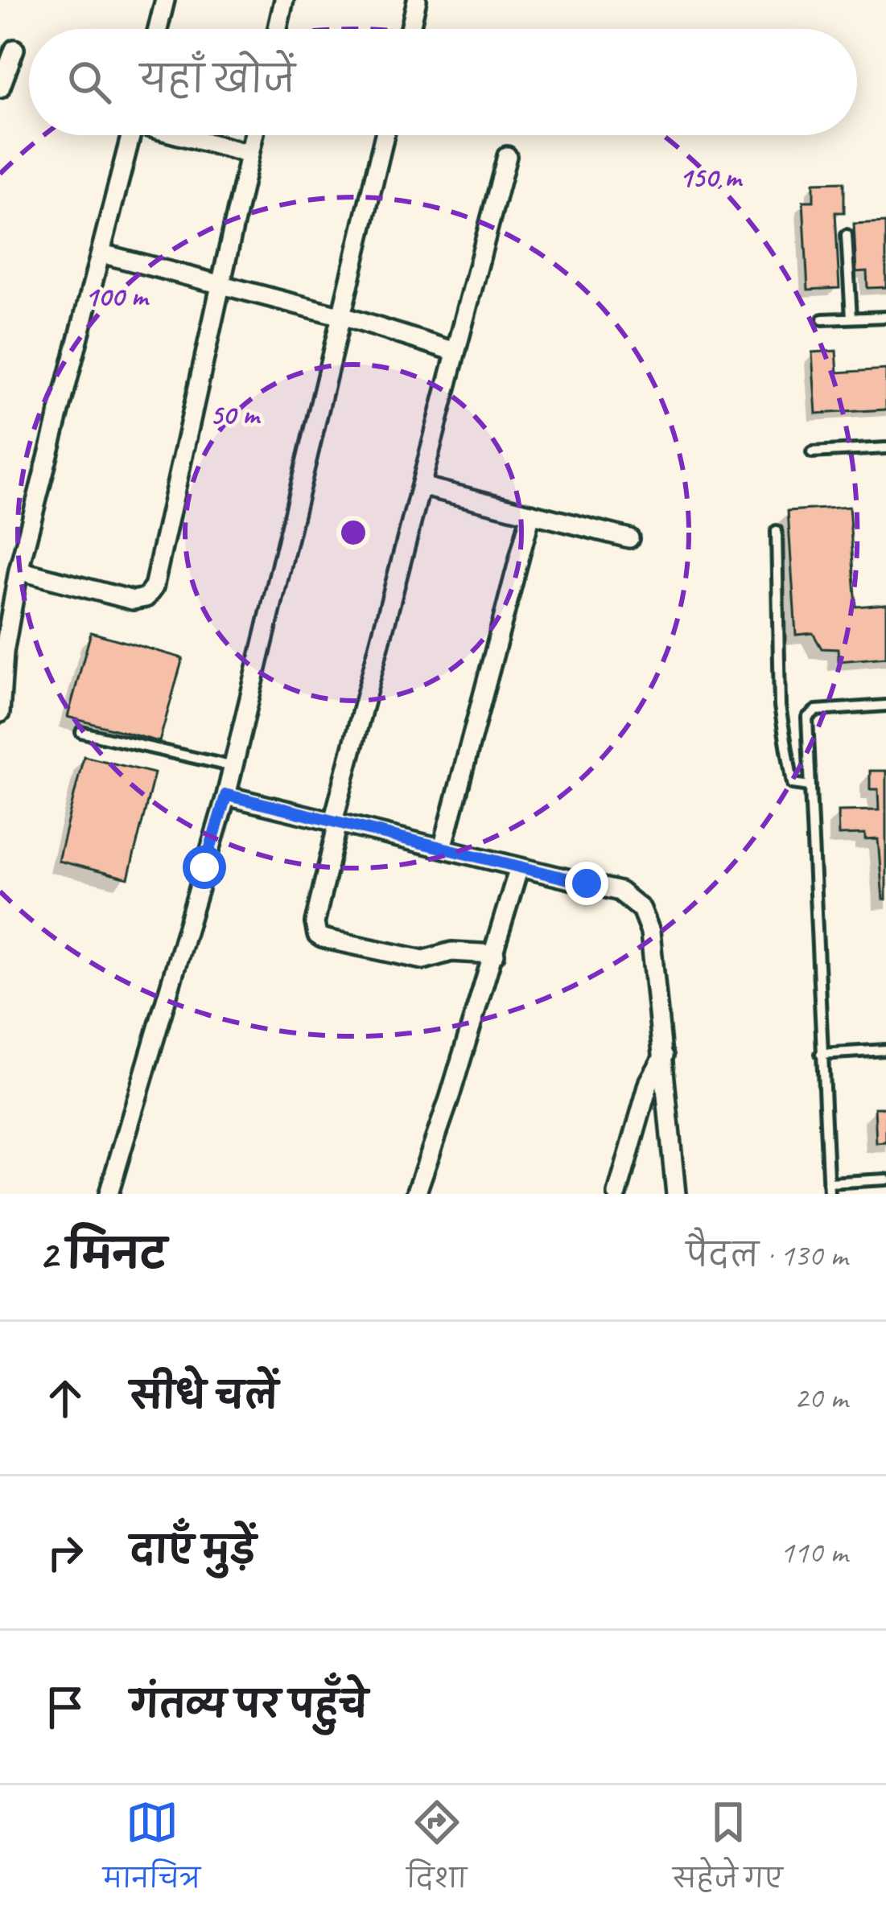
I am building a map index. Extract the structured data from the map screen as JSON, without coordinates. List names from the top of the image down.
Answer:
{
  "page": {
    "search": "यहाँ खोजें",
    "heading": ["2 मिनट", "पैदल · 130 m"],
    "list": [
      ["सीधे चलें", "20 m"],
      ["दाएँ मुड़ें", "110 m"],
      "गंतव्य पर पहुँचे"
    ],
    "nav": ["मानचित्र", "दिशा", "सहेजे गए"]
  },
  "rings": ["150 m", "100 m", "50 m"]
}
